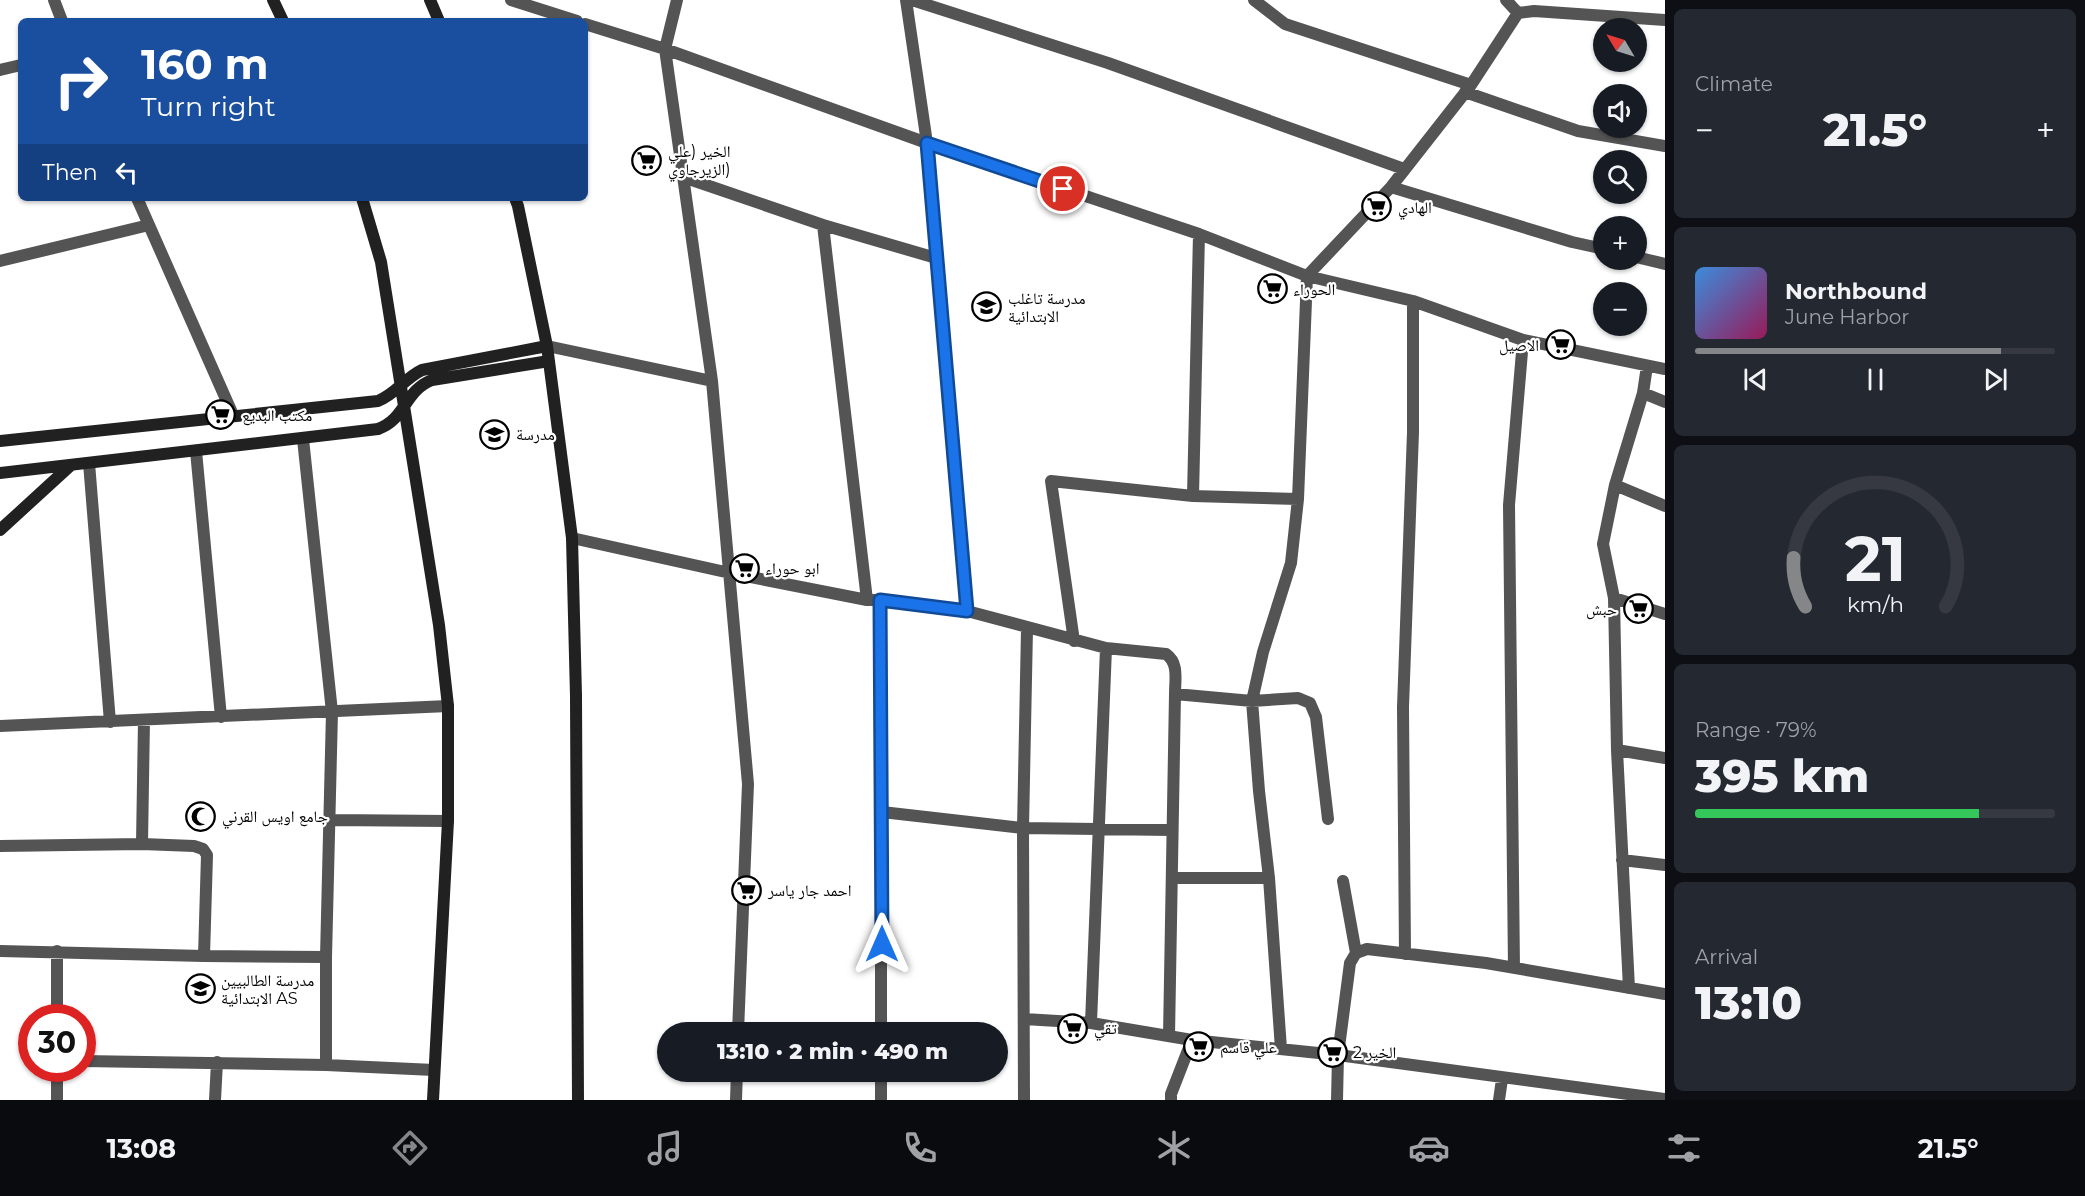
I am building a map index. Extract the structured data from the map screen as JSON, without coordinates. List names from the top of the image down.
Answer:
{
  "places": {
    "supermarket": [
      "الخير (علي الزيرجاوي)",
      "الهادي",
      "الحوراء",
      "الاصيل",
      "مكتب البديع",
      "ابو حوراء",
      "حبش",
      "احمد جار ياسر",
      "تقي",
      "علي قاسم",
      "الخير 2"
    ],
    "school or university": ["مدرسة تاغلب الابتدائية", "مدرسة", "مدرسة الطالبيين الابتدائية AS"],
    "mosque": ["جامع اويس القرني"]
  },
  "north": "top left",
  "page": {
    "tile": [
      "Climate",
      ["Range · 79%", "395 km"],
      ["Arrival", "13:10"]
    ],
    "map_buttons": ["+", "−"],
    "turn": ["160 m", "Turn right"],
    "heat": ["−", "21.5°", "+"],
    "then": "Then",
    "song": ["Northbound", "June Harbor"],
    "limit": "30",
    "trip": "13:10 · 2 min · 490 m",
    "tabs": ["13:08", "21.5°"],
    "gauge": ["21", "km/h"]
  }
}
